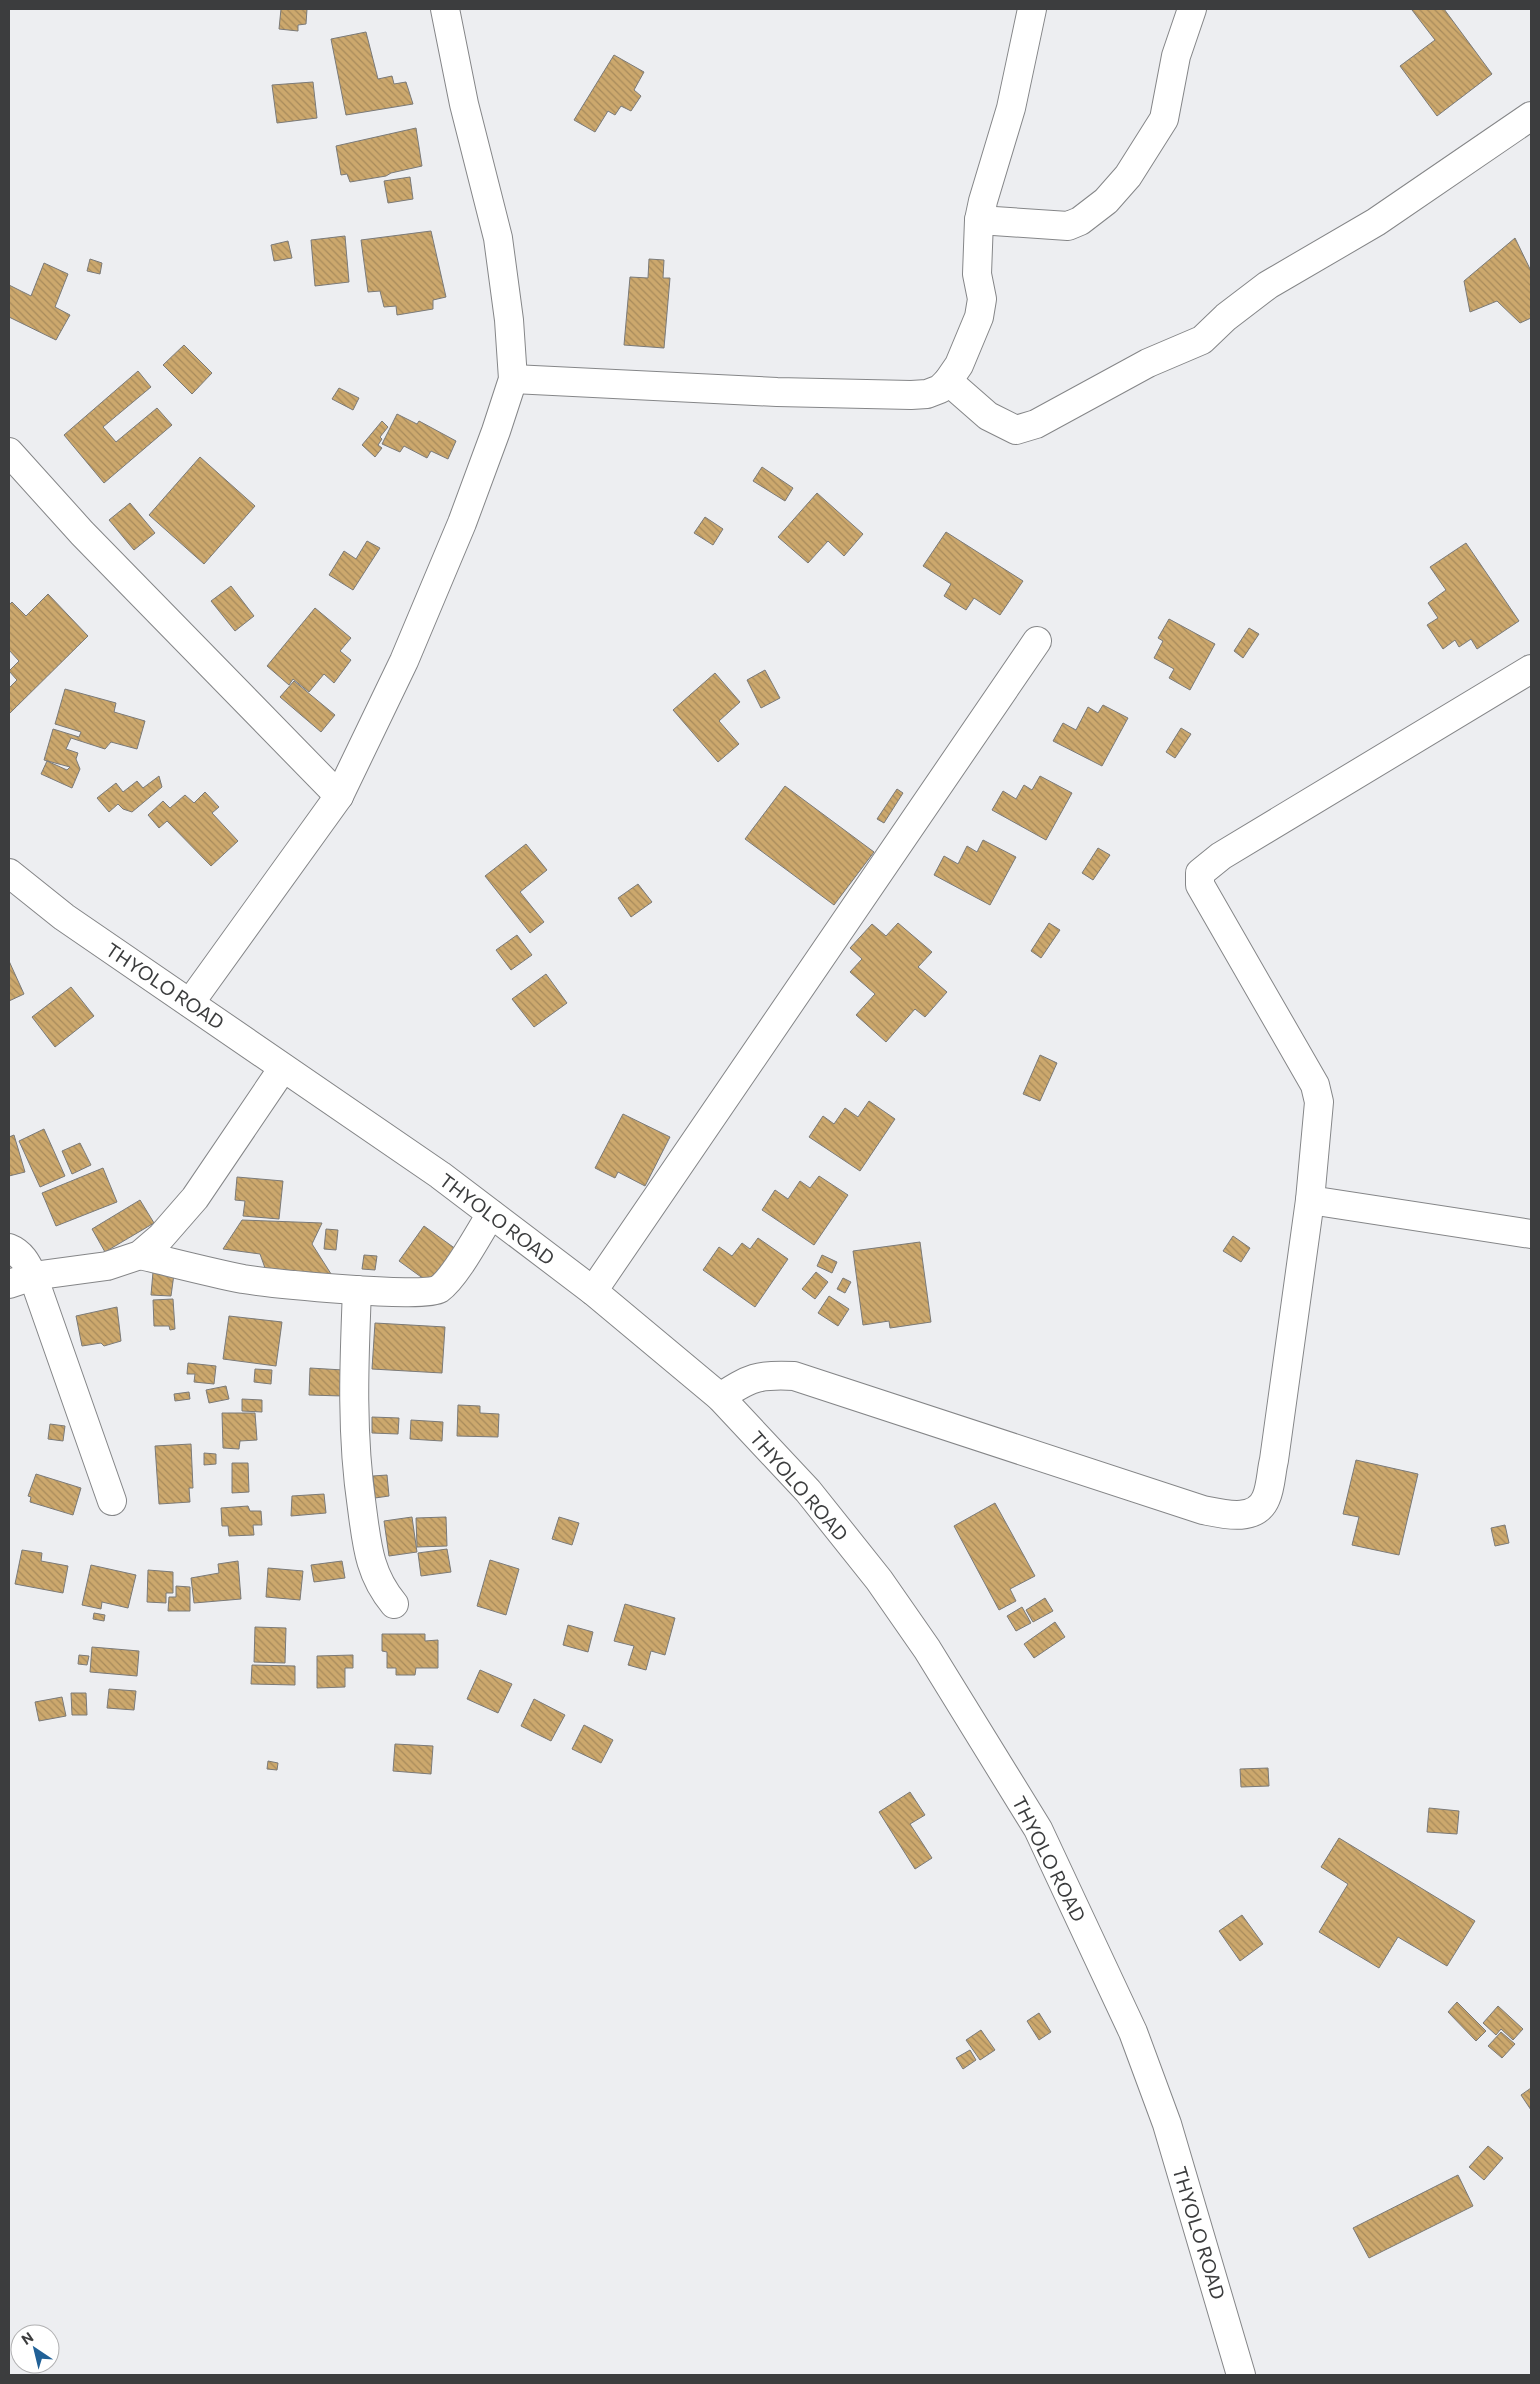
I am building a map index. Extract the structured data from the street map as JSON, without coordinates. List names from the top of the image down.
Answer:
{
  "streets": {
    "main road": ["THYOLO ROAD"]
  },
  "north": "top left"
}
